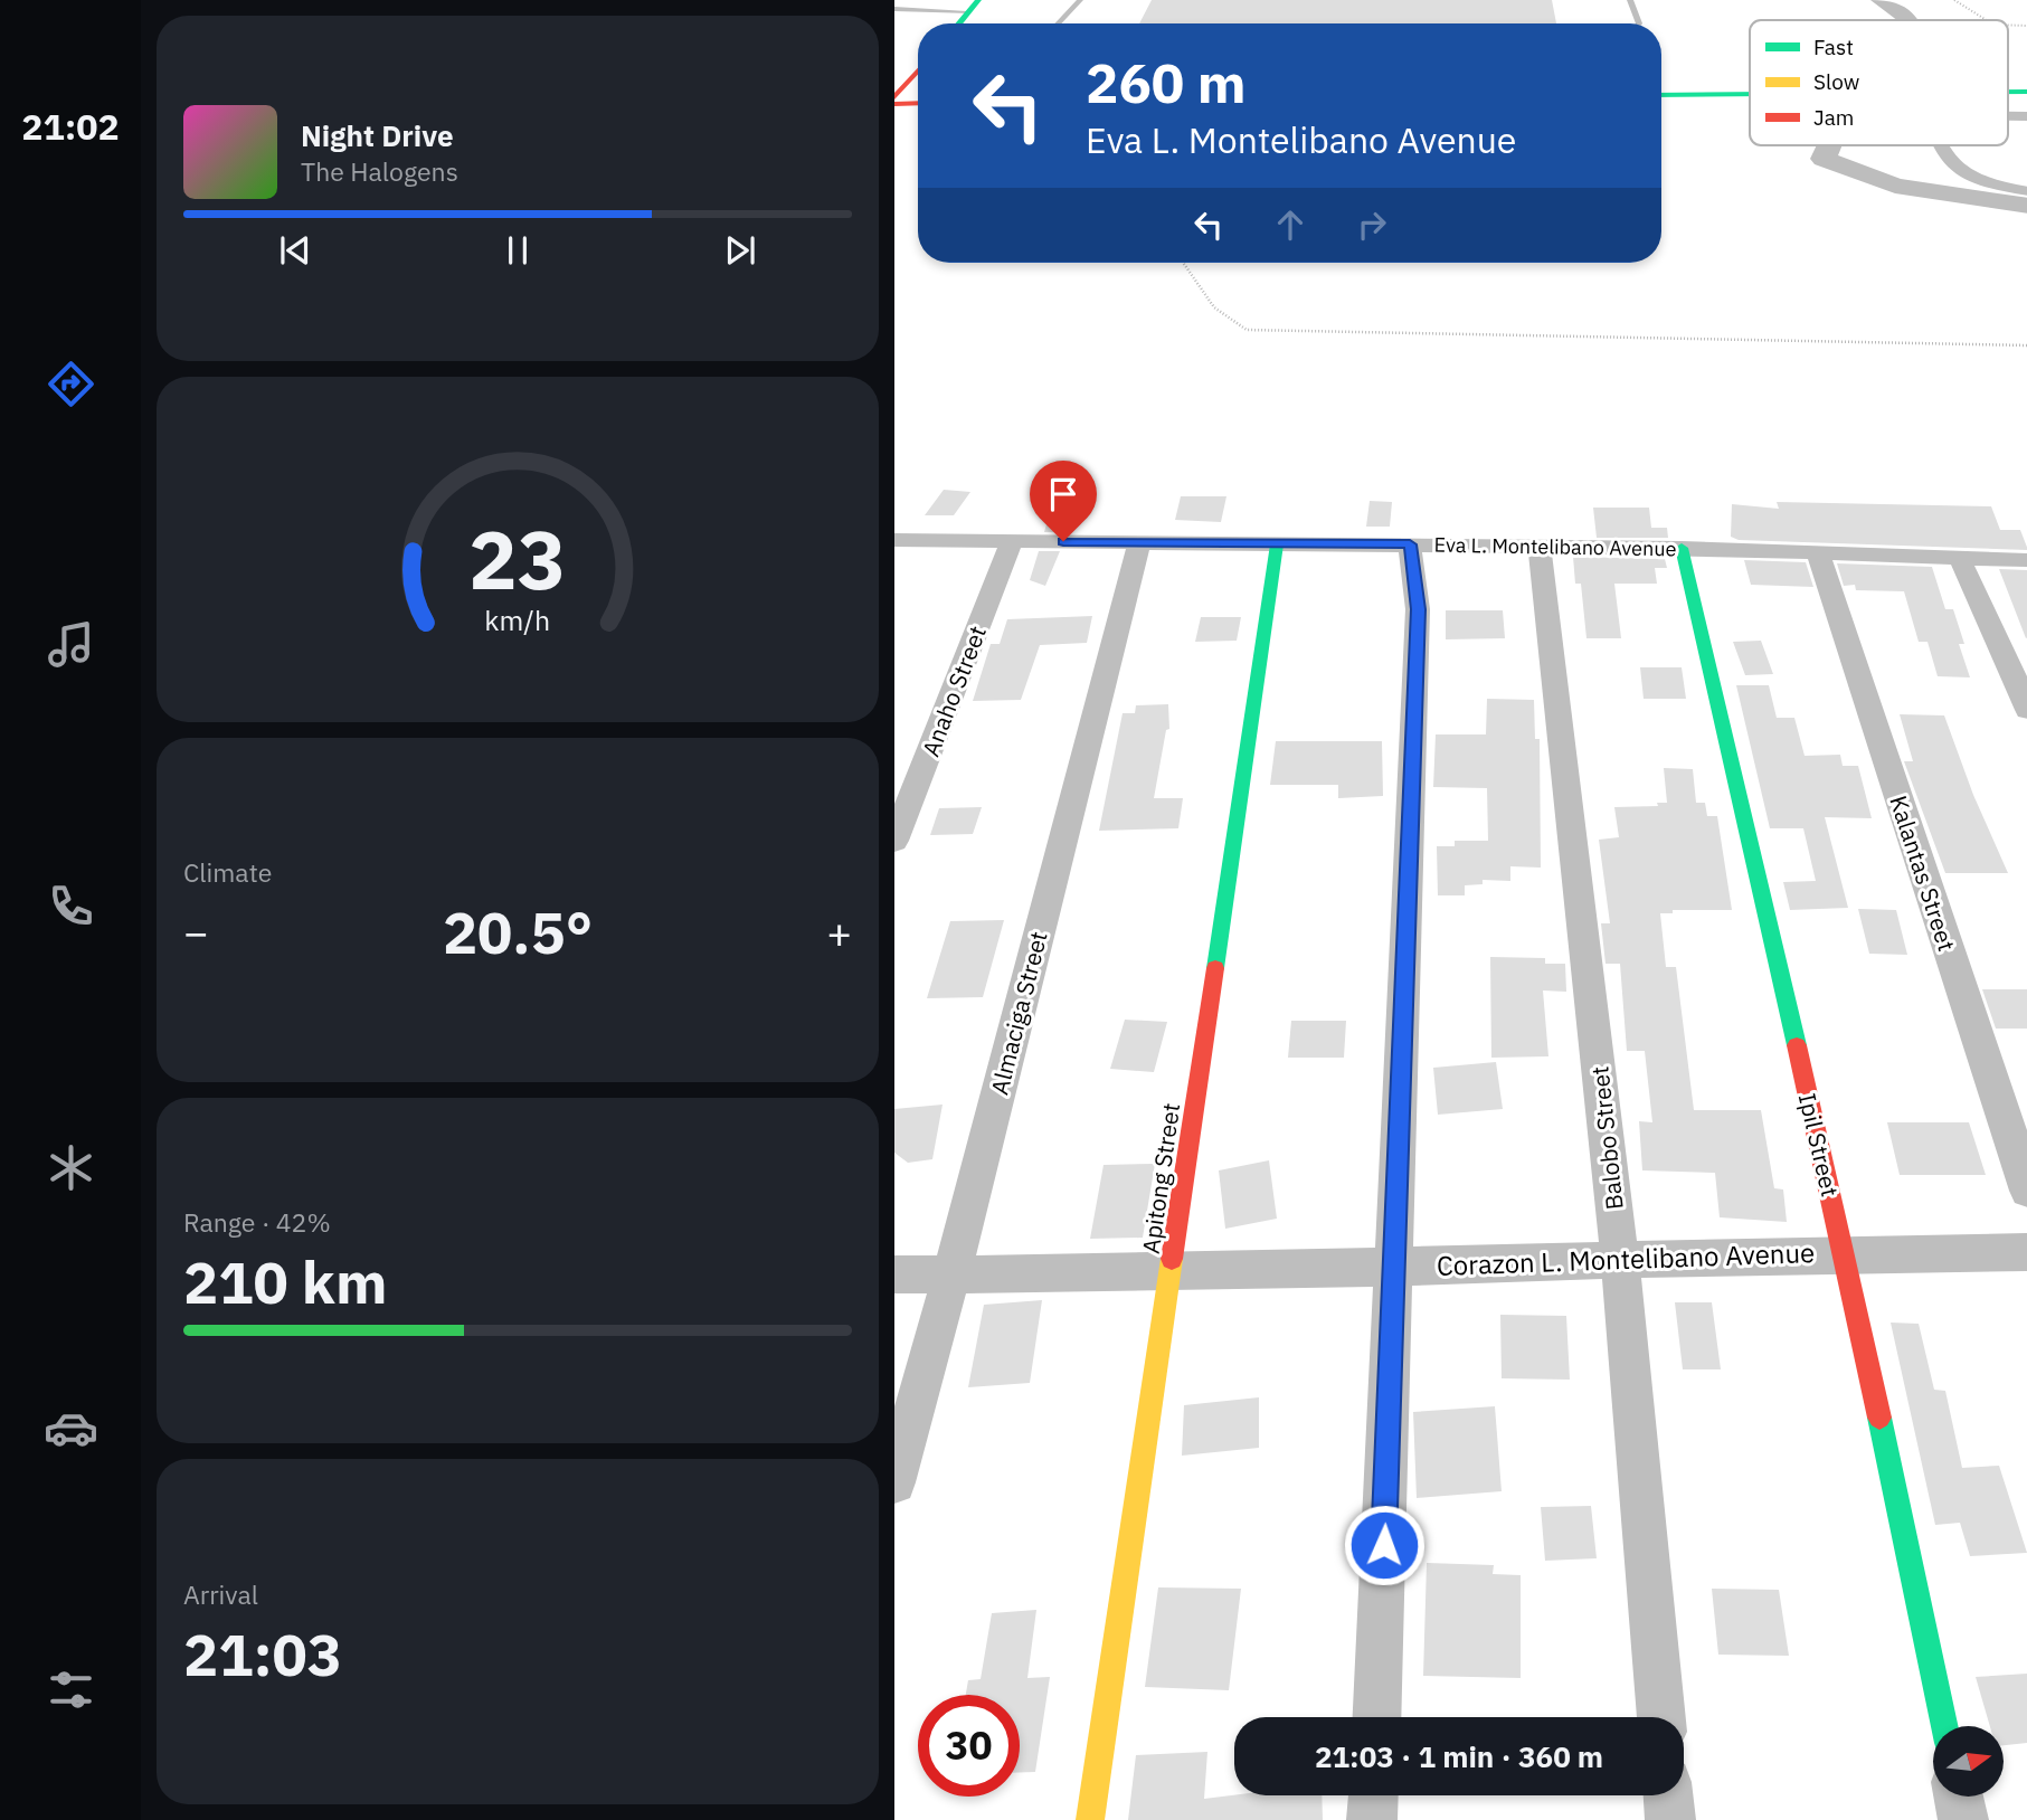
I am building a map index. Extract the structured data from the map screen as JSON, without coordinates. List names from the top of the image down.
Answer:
{
  "streets": {
    "main road": ["Ipil Street", "Apitong Street"],
    "street": [
      "Eva L. Montelibano Avenue",
      "Anaho Street",
      "Kalantas Street",
      "Almaciga Street",
      "Balobo Street",
      "Corazon L. Montelibano Avenue"
    ]
  },
  "crossings": [
    ["Eva L. Montelibano Avenue", "Anaho Street"],
    ["Eva L. Montelibano Avenue", "Kalantas Street"],
    ["Eva L. Montelibano Avenue", "Almaciga Street"],
    ["Eva L. Montelibano Avenue", "Balobo Street"],
    ["Eva L. Montelibano Avenue", "Ipil Street"],
    ["Eva L. Montelibano Avenue", "Apitong Street"],
    ["Almaciga Street", "Corazon L. Montelibano Avenue"],
    ["Balobo Street", "Corazon L. Montelibano Avenue"],
    ["Ipil Street", "Corazon L. Montelibano Avenue"],
    ["Apitong Street", "Corazon L. Montelibano Avenue"]
  ],
  "legend": ["Fast", "Slow", "Jam"],
  "north": "right",
  "page": {
    "tabs": "21:02",
    "turn": ["260 m", "Eva L. Montelibano Avenue"],
    "song": ["Night Drive", "The Halogens"],
    "tile": [
      "Climate",
      ["Range · 42%", "210 km"],
      ["Arrival", "21:03"]
    ],
    "heat": ["−", "20.5°", "+"],
    "limit": "30",
    "trip": "21:03 · 1 min · 360 m",
    "gauge": ["23", "km/h"]
  }
}
